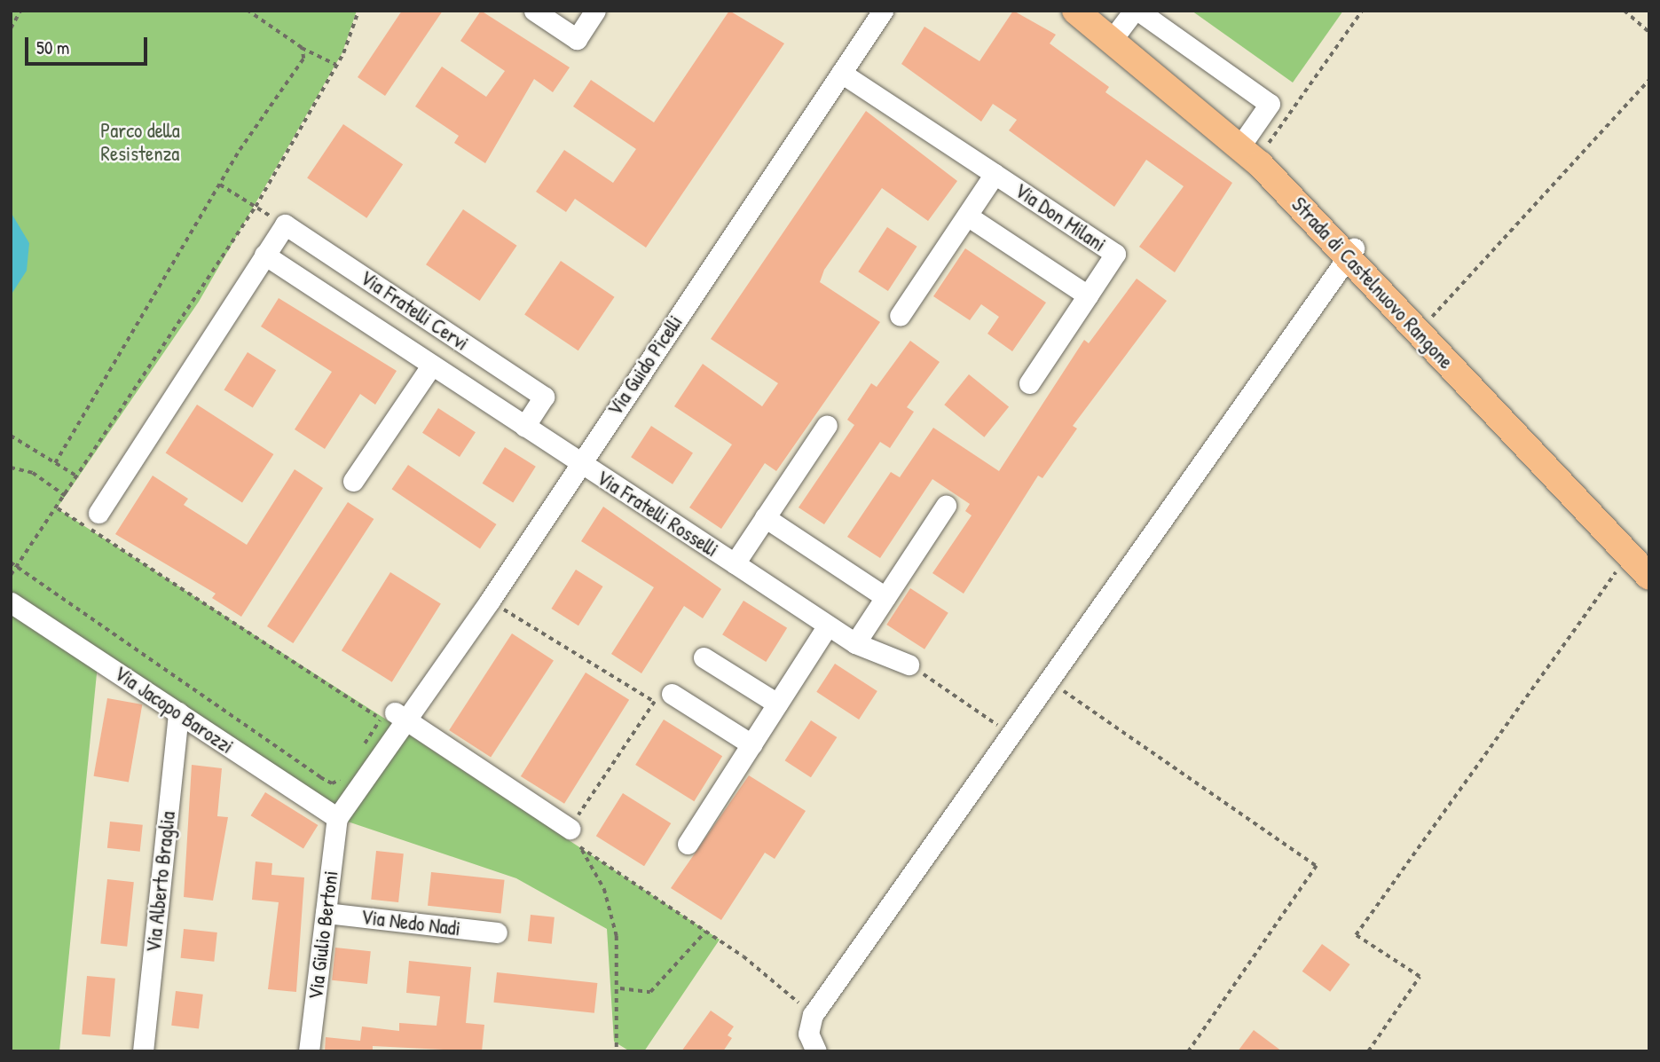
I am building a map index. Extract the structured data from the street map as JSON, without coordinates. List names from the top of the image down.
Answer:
{
  "streets": {
    "main road": ["Strada di Castelnuovo Rangone"],
    "street": [
      "Via Don Milani",
      "Via Fratelli Cervi",
      "Via Guido Picelli",
      "Via Fratelli Rosselli",
      "Via Jacopo Barozzi",
      "Via Alberto Braglia",
      "Via Nedo Nadi",
      "Via Giulio Bertoni"
    ]
  },
  "crossings": [
    ["Via Fratelli Cervi", "Via Guido Picelli"],
    ["Via Fratelli Cervi", "Via Fratelli Rosselli"],
    ["Via Guido Picelli", "Via Fratelli Rosselli"],
    ["Via Guido Picelli", "Via Jacopo Barozzi"],
    ["Via Guido Picelli", "Via Giulio Bertoni"],
    ["Via Jacopo Barozzi", "Via Alberto Braglia"],
    ["Via Jacopo Barozzi", "Via Giulio Bertoni"],
    ["Via Nedo Nadi", "Via Giulio Bertoni"]
  ],
  "parks": ["Parco della Resistenza"],
  "scale_bar": "50 m"
}
